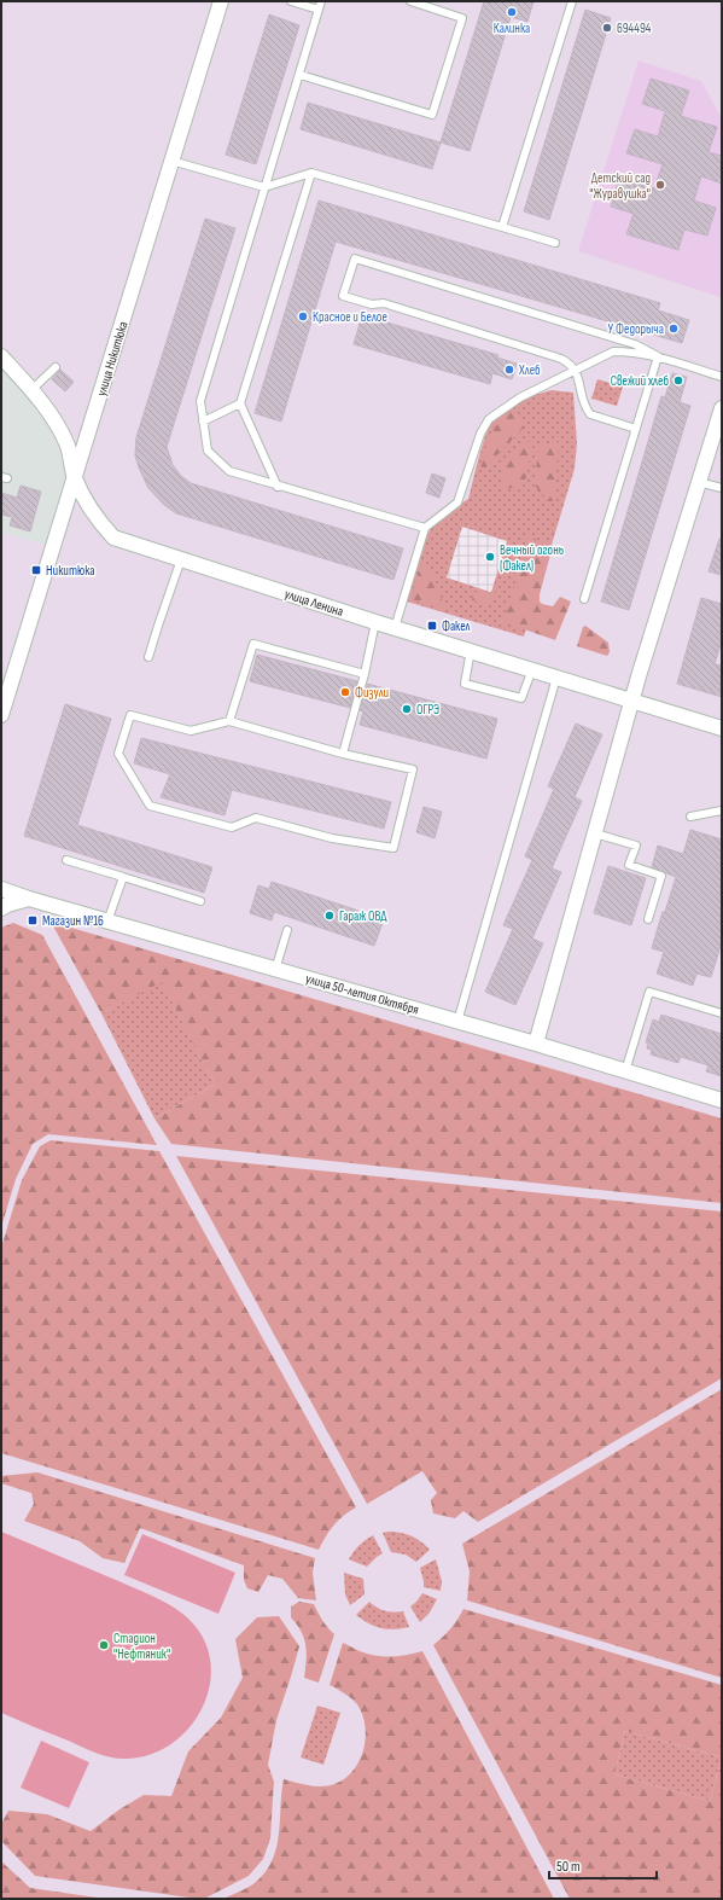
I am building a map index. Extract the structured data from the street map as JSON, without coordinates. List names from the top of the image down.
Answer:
{
  "streets": {
    "street": ["улица Никитюка", "улица Ленина", "улица 50-летия Октября"]
  },
  "crossings": [
    ["улица Никитюка", "улица Ленина"]
  ],
  "places": {
    "other": [
      "Калинка",
      "694494",
      "Детский сад \"Журавушка\"",
      "Красное и Белое",
      "У Федорыча",
      "Хлеб",
      "Свежий хлеб",
      "Вечный огонь (Факел)",
      "Физули",
      "ОГРЭ",
      "Гараж ОВД",
      "Стадион \"Нефтяник\""
    ],
    "transit": ["Никитюка", "Факел", "Магазин №16"]
  },
  "scale_bar": "50 m"
}
